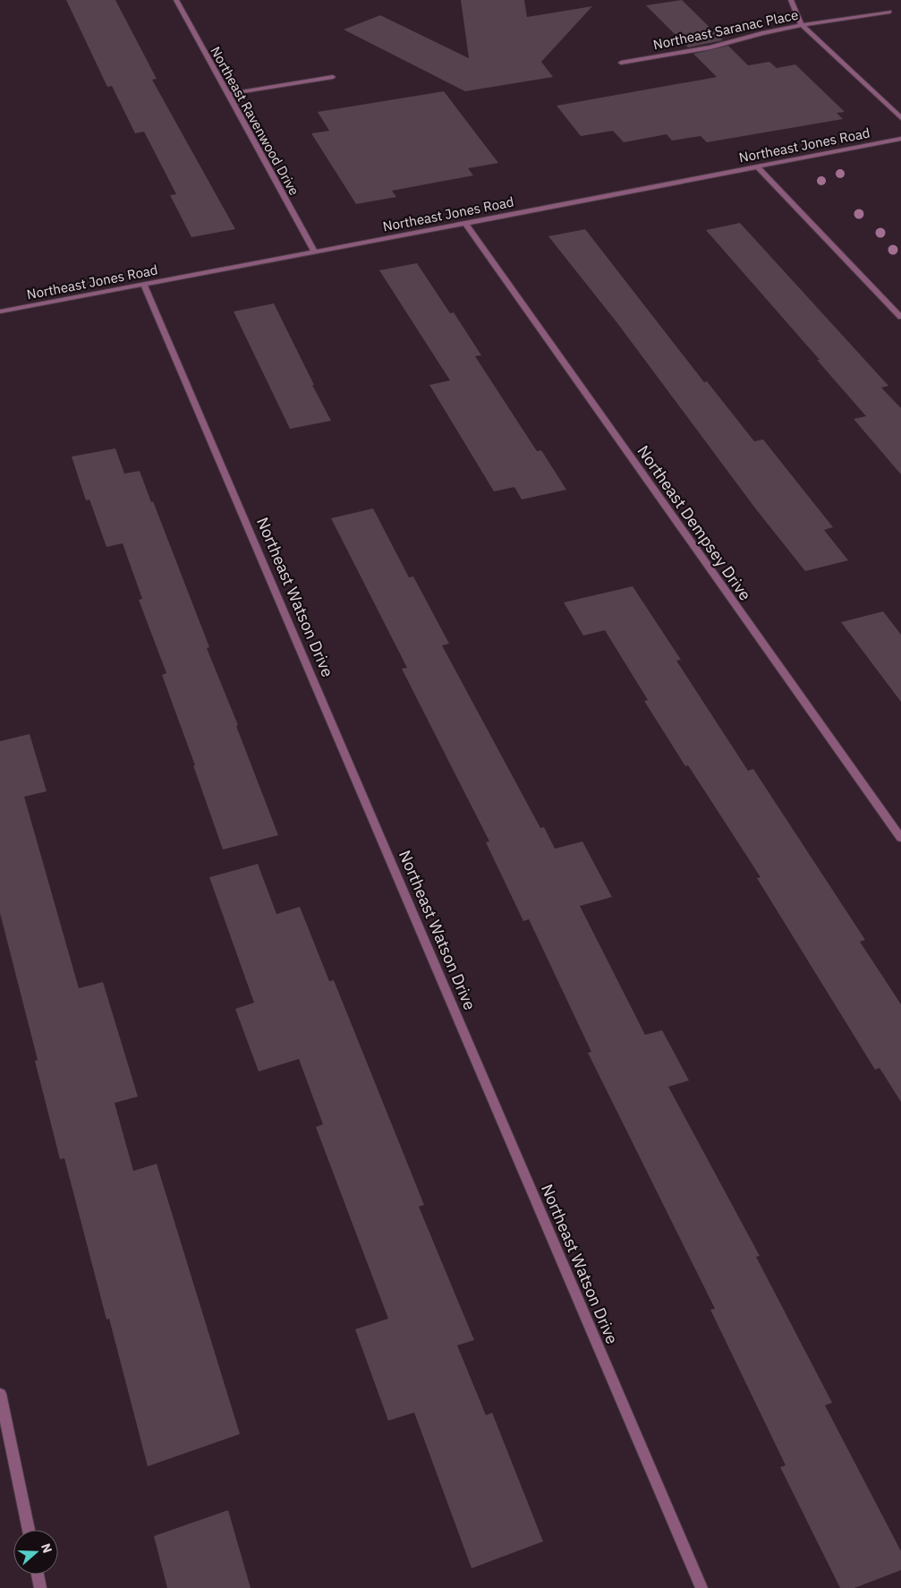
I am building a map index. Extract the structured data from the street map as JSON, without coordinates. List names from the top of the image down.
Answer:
{
  "streets": {
    "street": [
      "Northeast Saranac Place",
      "Northeast Ravenwood Drive",
      "Northeast Jones Road",
      "Northeast Dempsey Drive",
      "Northeast Watson Drive"
    ]
  },
  "crossings": [
    ["Northeast Ravenwood Drive", "Northeast Jones Road"],
    ["Northeast Jones Road", "Northeast Dempsey Drive"],
    ["Northeast Jones Road", "Northeast Watson Drive"]
  ],
  "north": "right"
}
